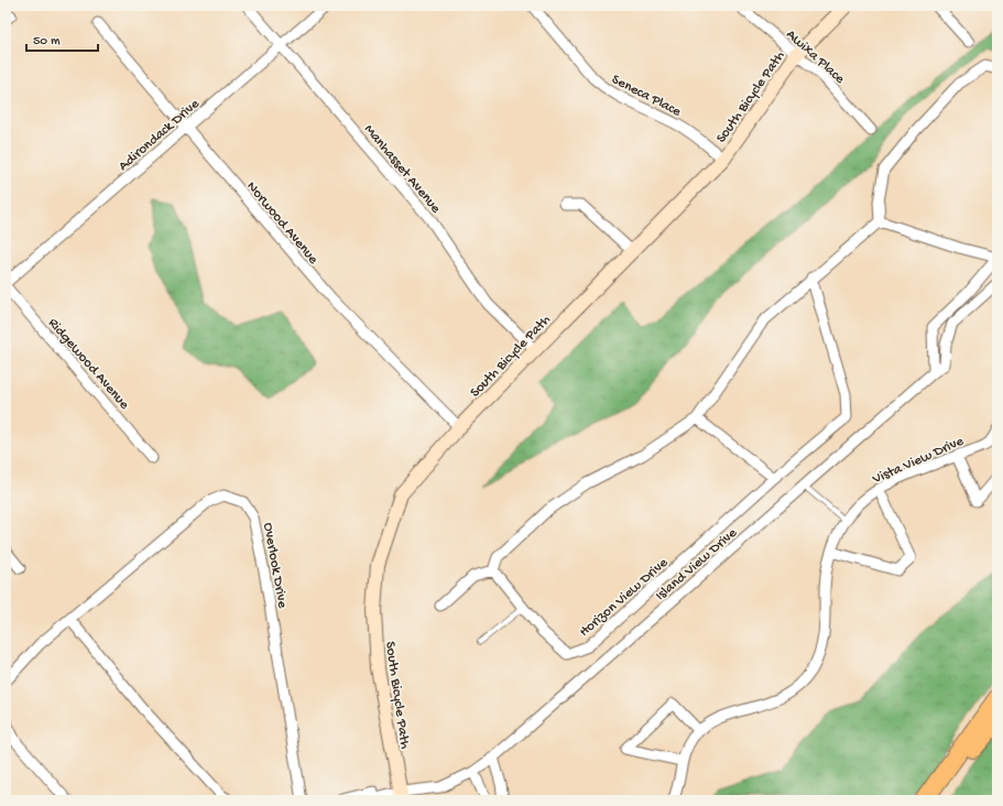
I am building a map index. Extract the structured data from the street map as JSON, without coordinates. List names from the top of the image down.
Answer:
{
  "streets": {
    "street": [
      "Awixa Place",
      "Seneca Place",
      "South Bicycle Path",
      "Adirondack Drive",
      "Manhasset Avenue",
      "Norwood Avenue",
      "Ridgewood Avenue",
      "Vista View Drive",
      "Island View Drive",
      "Overlook Drive",
      "Horizon View Drive"
    ]
  },
  "crossings": [
    ["Awixa Place", "South Bicycle Path"],
    ["Seneca Place", "South Bicycle Path"],
    ["South Bicycle Path", "Manhasset Avenue"],
    ["South Bicycle Path", "Norwood Avenue"],
    ["Adirondack Drive", "Manhasset Avenue"],
    ["Adirondack Drive", "Norwood Avenue"]
  ],
  "scale_bar": "50 m"
}
